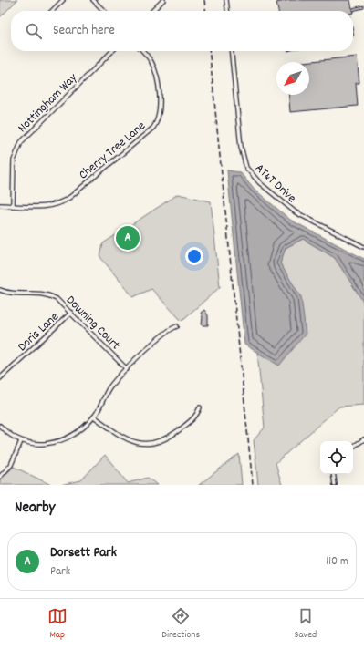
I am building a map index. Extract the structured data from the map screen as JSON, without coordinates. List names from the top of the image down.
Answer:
{
  "streets": {
    "street": [
      "Nottingham Way",
      "Cherry Tree Lane",
      "AT&T Drive",
      "Downing Court",
      "Doris Lane"
    ]
  },
  "crossings": [
    ["Nottingham Way", "Cherry Tree Lane"],
    ["Downing Court", "Doris Lane"]
  ],
  "north": "bottom left",
  "page": {
    "search": "Search here",
    "pins": "A",
    "heading": "Nearby",
    "list": [
      {
        "mark": "A",
        "name": "Dorsett Park",
        "note": "Park",
        "value": "110 m"
      }
    ],
    "nav": ["Map", "Directions", "Saved"]
  }
}
